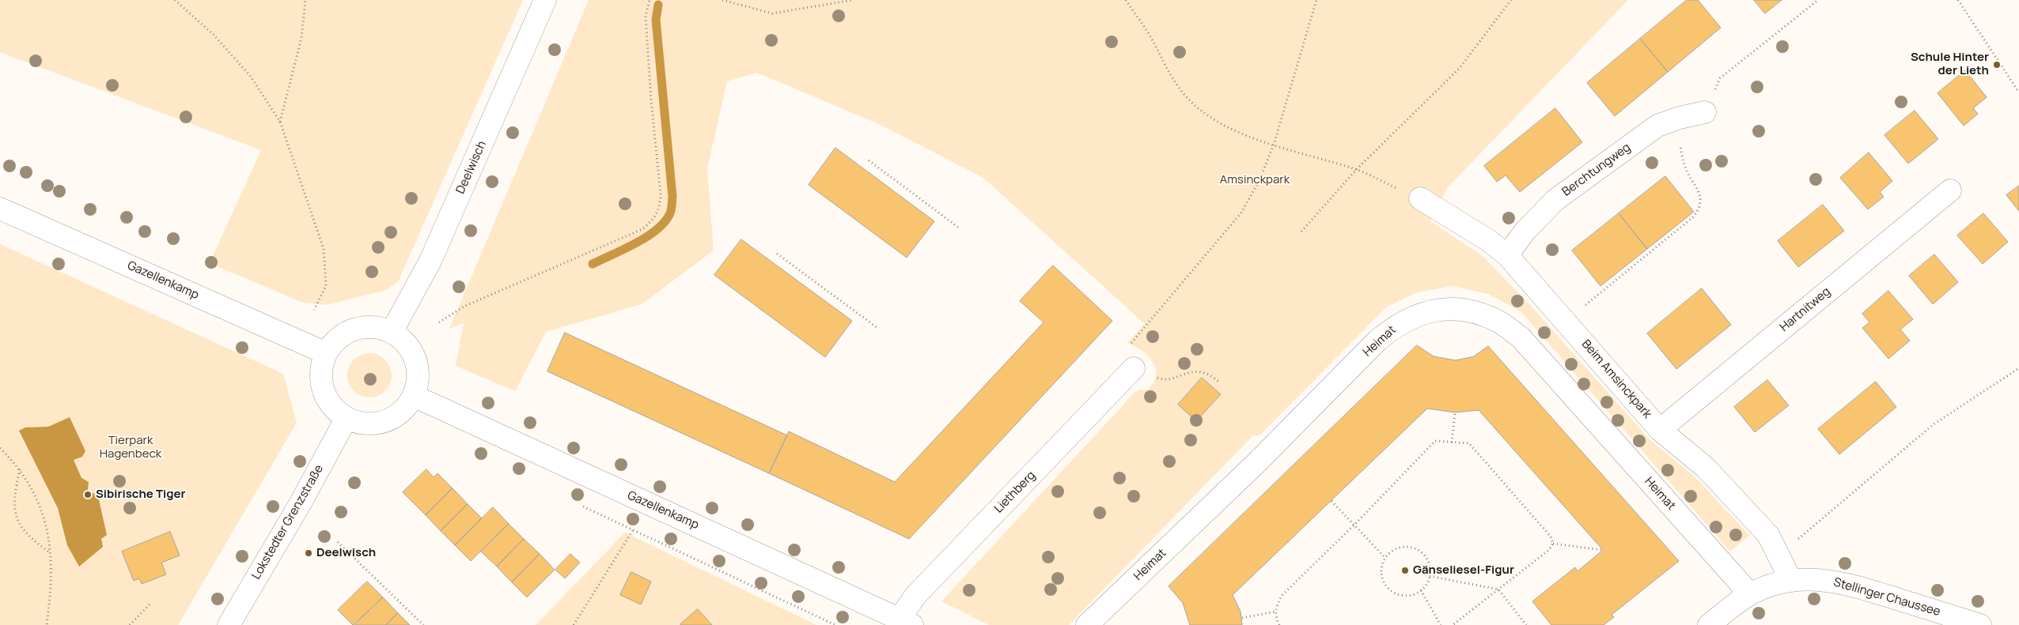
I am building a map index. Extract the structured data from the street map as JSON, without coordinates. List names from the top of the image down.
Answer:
{
  "streets": {
    "street": [
      "Deelwisch",
      "Berchtungweg",
      "Gazellenkamp",
      "Hartnitweg",
      "Heimat",
      "Beim Amsinckpark",
      "Liethberg",
      "Lokstedter Grenzstraße",
      "Stellinger Chaussee"
    ]
  },
  "crossings": [
    ["Deelwisch", "Gazellenkamp"],
    ["Deelwisch", "Lokstedter Grenzstraße"],
    ["Berchtungweg", "Beim Amsinckpark"],
    ["Gazellenkamp", "Liethberg"],
    ["Gazellenkamp", "Lokstedter Grenzstraße"],
    ["Hartnitweg", "Beim Amsinckpark"],
    ["Heimat", "Stellinger Chaussee"],
    ["Beim Amsinckpark", "Stellinger Chaussee"]
  ],
  "parks": ["Amsinckpark", "Tierpark Hagenbeck"],
  "places": [
    "Schule Hinter der Lieth",
    "Sibirische Tiger",
    "Deelwisch",
    "Gänseliesel-Figur"
  ]
}
